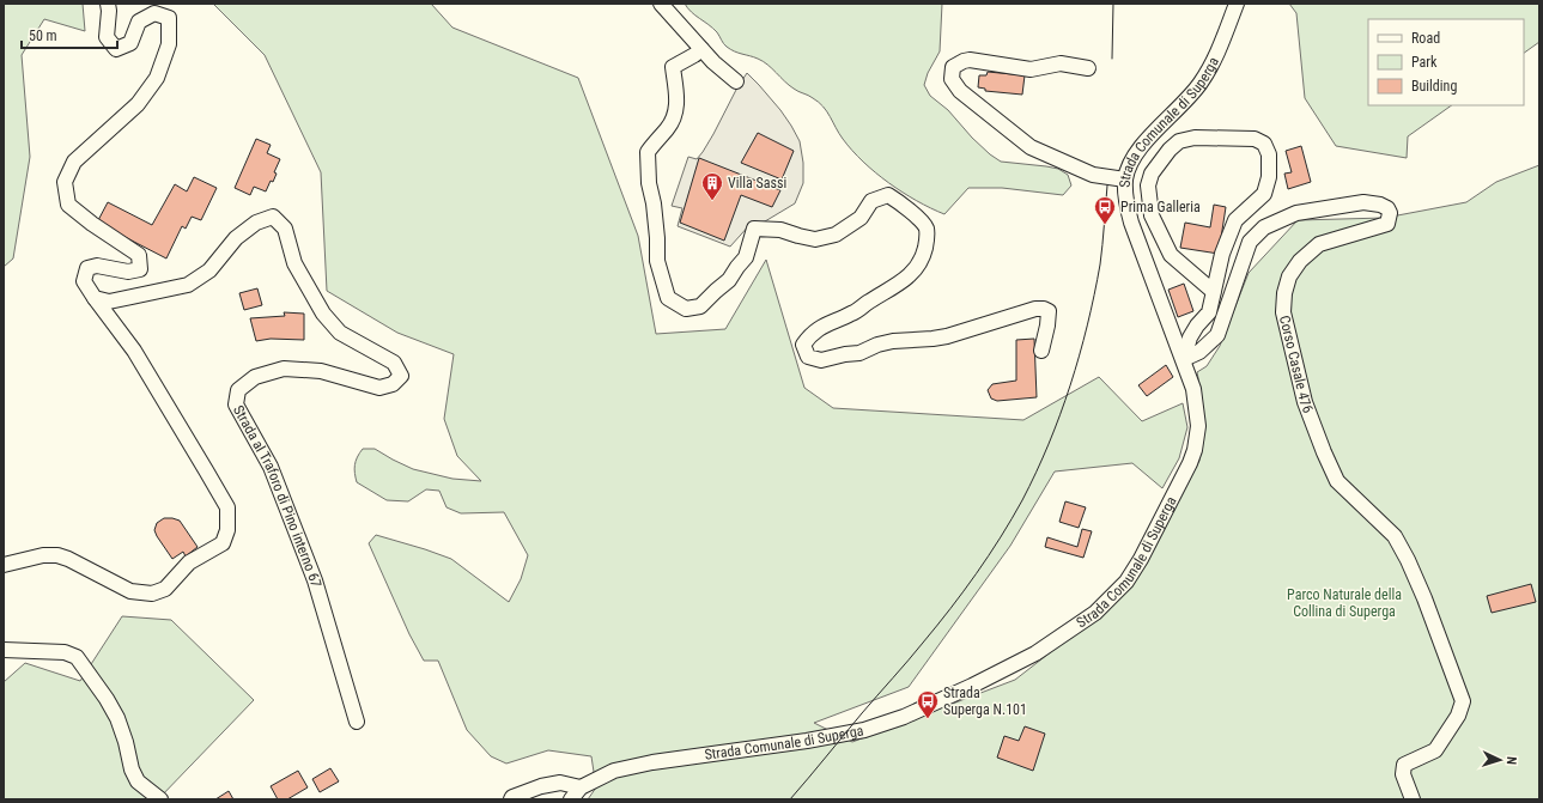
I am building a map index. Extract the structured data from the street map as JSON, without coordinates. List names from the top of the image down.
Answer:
{
  "streets": {
    "street": ["Strada Comunale di Superga", "Corso Casale 476", "Strada al Traforo di Pino interno 67"]
  },
  "crossings": [
    ["Strada Comunale di Superga", "Corso Casale 476"]
  ],
  "parks": ["Parco Naturale della Collina di Superga"],
  "places": {
    "building": ["Villa Sassi"],
    "bus stop": ["Prima Galleria", "Strada Superga N.101"]
  },
  "legend": ["Road", "Park", "Building"],
  "scale_bar": "50 m",
  "north": "right"
}
